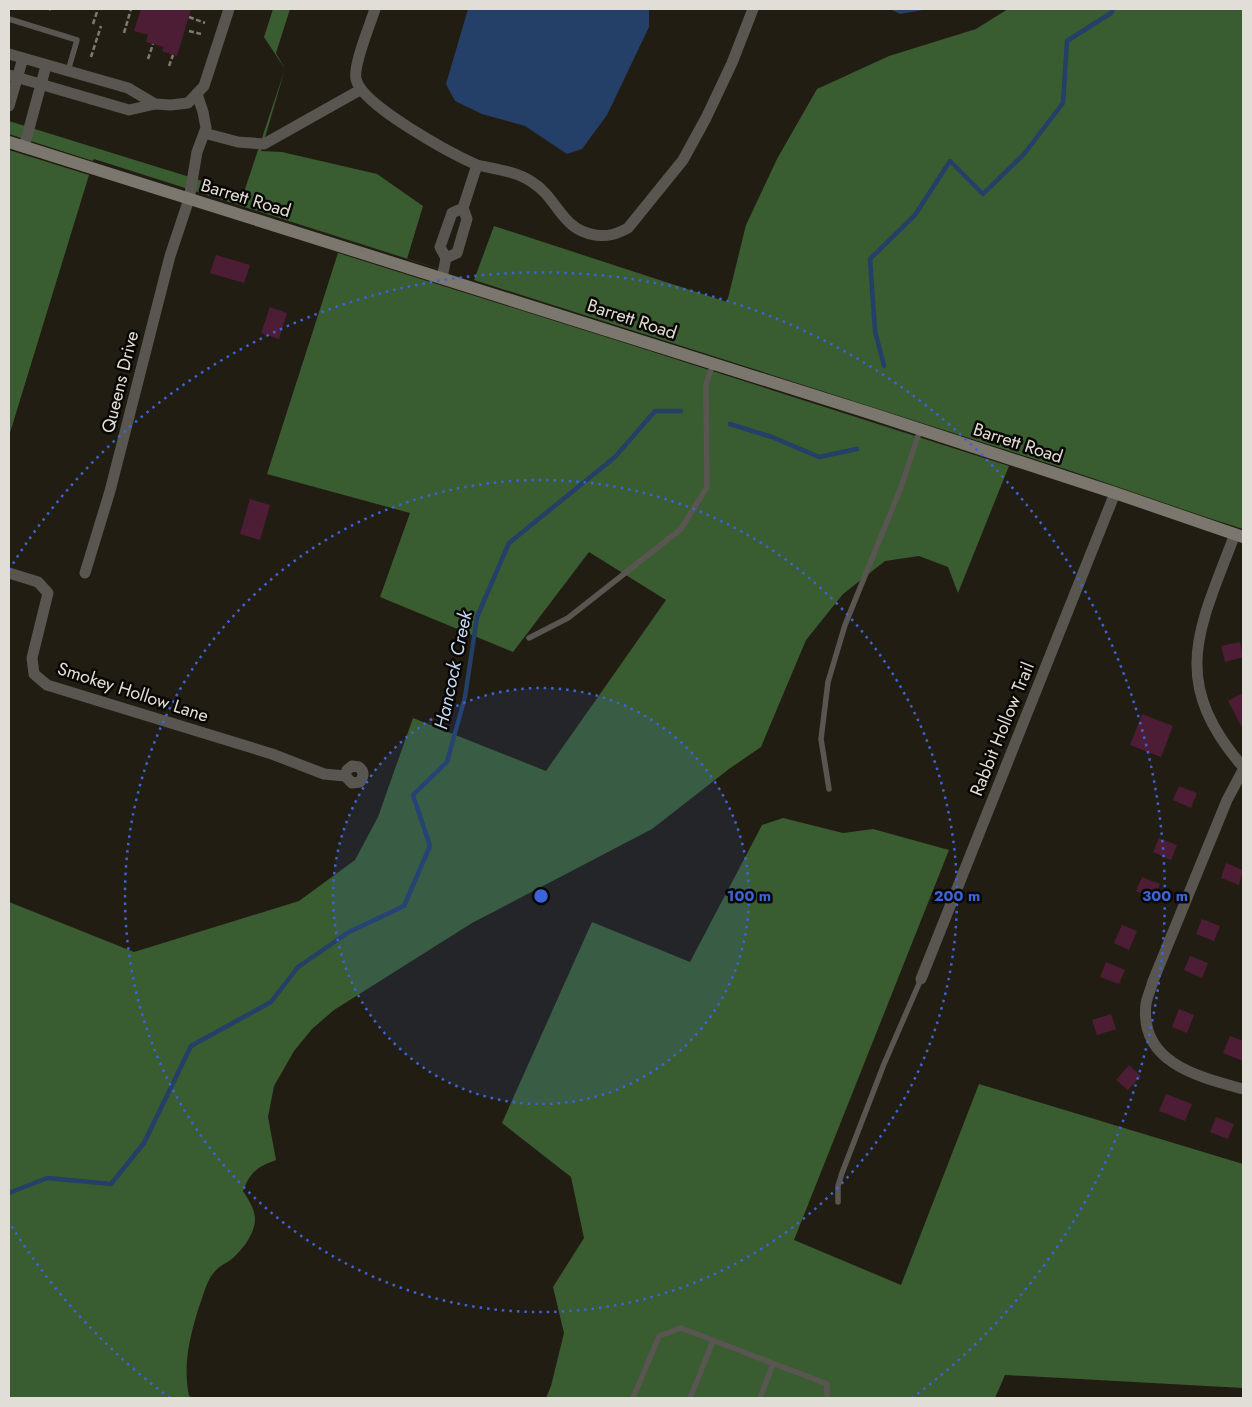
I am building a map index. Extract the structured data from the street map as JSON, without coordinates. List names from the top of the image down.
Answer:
{
  "streets": {
    "street": [
      "Barrett Road",
      "Queens Drive",
      "Smokey Hollow Lane",
      "Rabbit Hollow Trail"
    ]
  },
  "crossings": [
    ["Barrett Road", "Queens Drive"],
    ["Barrett Road", "Rabbit Hollow Trail"]
  ],
  "water": ["Hancock Creek"],
  "rings": ["100 m", "200 m", "300 m"]
}
